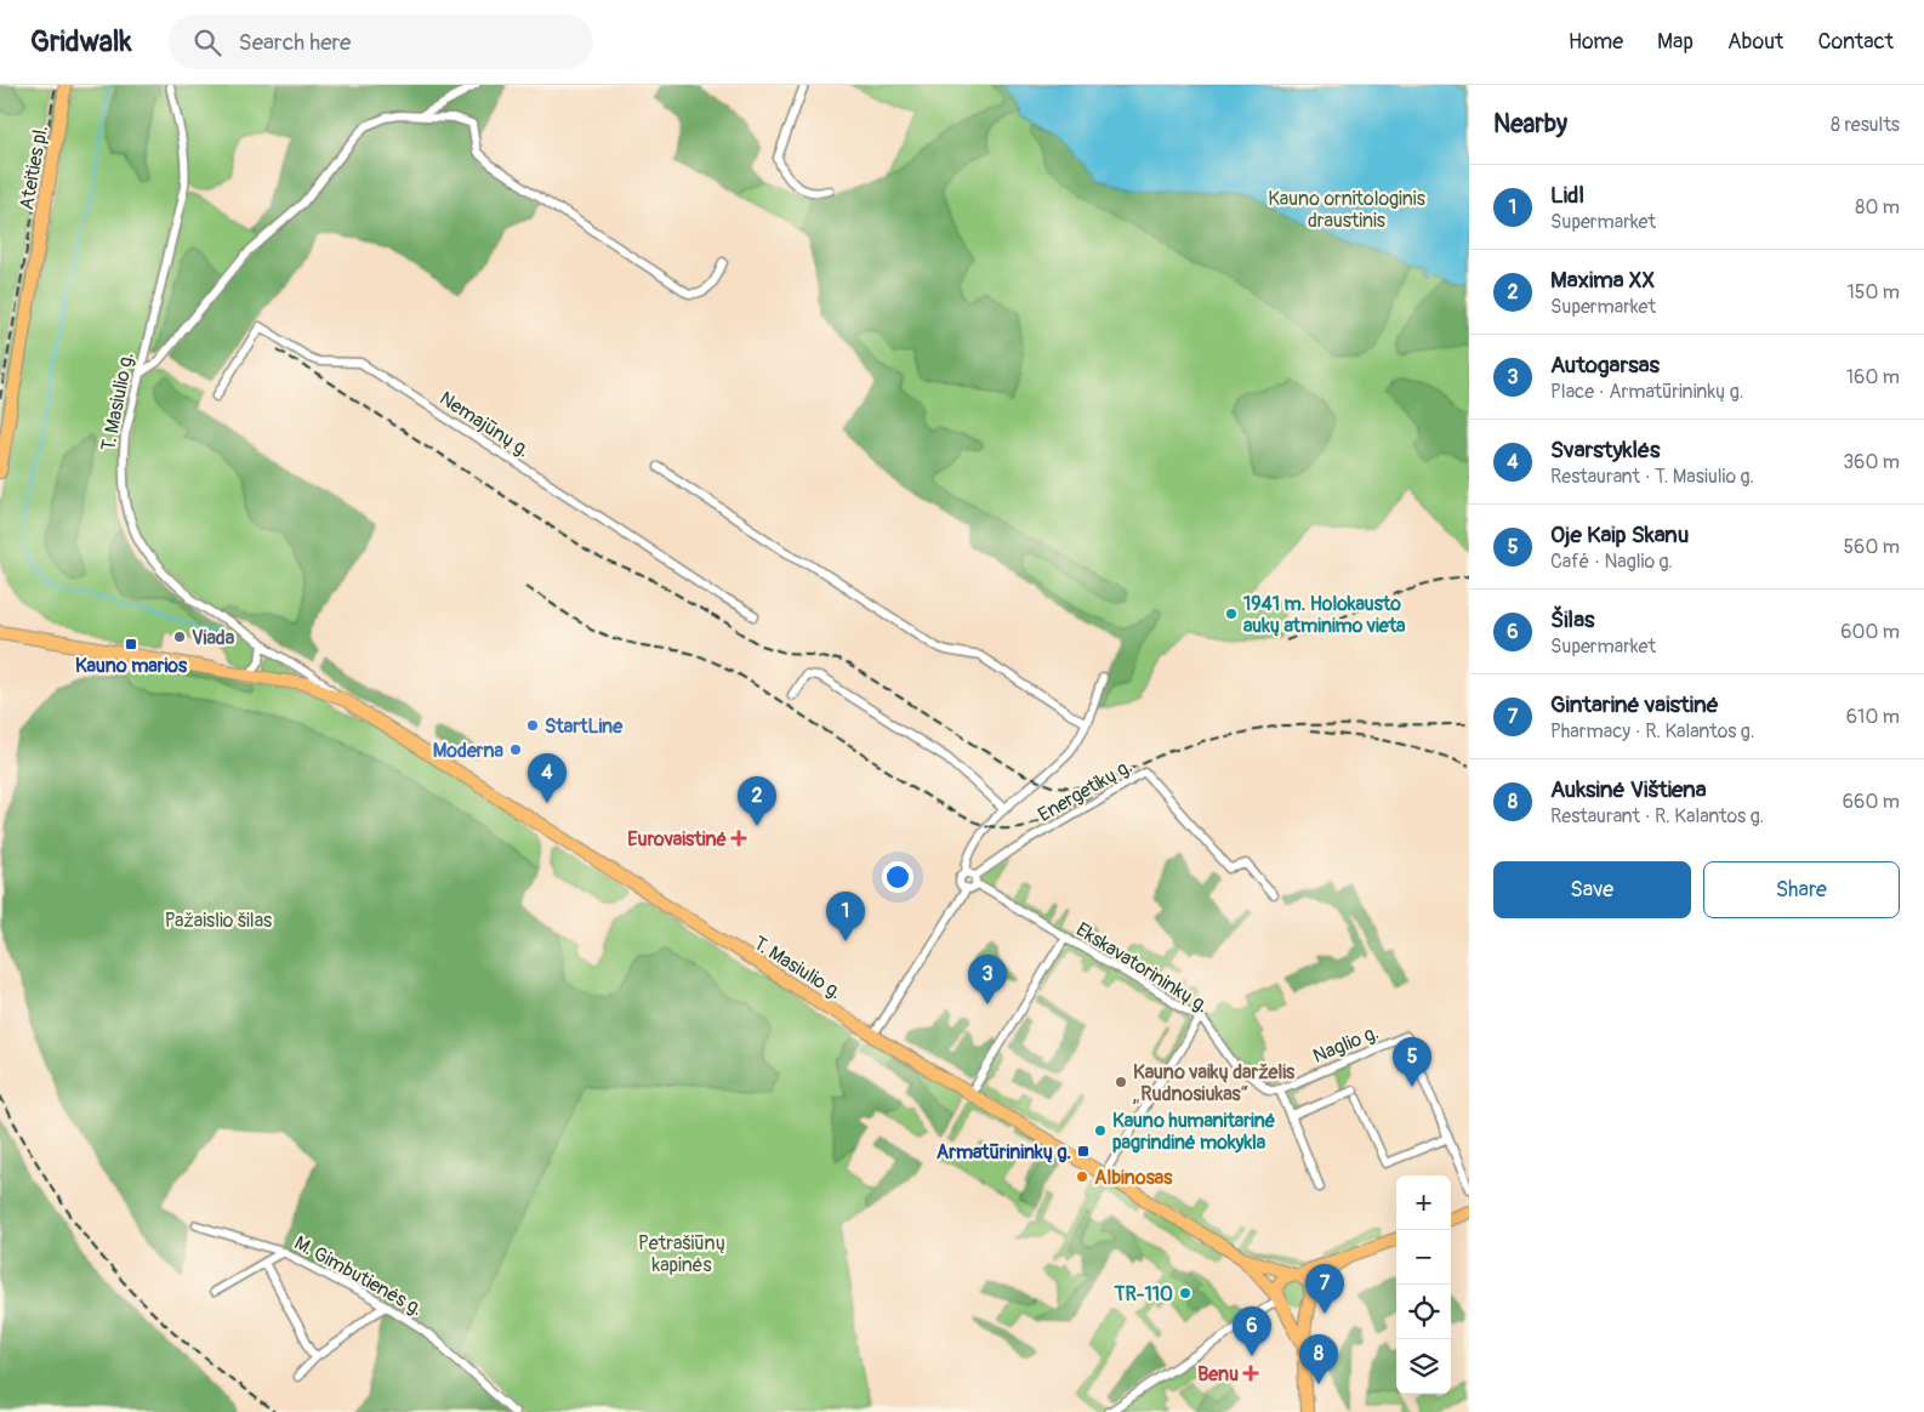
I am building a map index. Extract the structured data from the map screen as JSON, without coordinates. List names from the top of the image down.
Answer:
{
  "streets": {
    "main road": ["Ateities pl.", "T. Masiulio g."],
    "street": [
      "Nemajūnų g.",
      "Energetikų g.",
      "Ekskavatorininkų g.",
      "Naglio g.",
      "M. Gimbutienės g."
    ]
  },
  "crossings": [
    ["Energetikų g.", "Ekskavatorininkų g."],
    ["Ekskavatorininkų g.", "Naglio g."]
  ],
  "parks": ["Kauno ornitologinis draustinis", "Pažaislio šilas", "Petrašiūnų kapinės"],
  "places": {
    "other": [
      "1941 m. Holokausto aukų atminimo vieta",
      "Viada",
      "StartLine",
      "Moderna",
      "Kauno vaikų darželis „Rudnosiukas“",
      "Kauno humanitarinė pagrindinė mokykla",
      "Albinosas",
      "TR-110"
    ],
    "transit": ["Kauno marios", "Armatūrininkų g."],
    "health": ["Eurovaistinė", "Benu"]
  },
  "page": {
    "header": "Gridwalk",
    "search": "Search here",
    "nav": [
      "Home",
      "Map",
      "About",
      "Contact"
    ],
    "heading": ["Nearby", "8 results"],
    "list": [
      {
        "mark": "1",
        "name": "Lidl",
        "note": "Supermarket",
        "value": "80 m"
      },
      {
        "mark": "2",
        "name": "Maxima XX",
        "note": "Supermarket",
        "value": "150 m"
      },
      {
        "mark": "3",
        "name": "Autogarsas",
        "note": "Place · Armatūrininkų g.",
        "value": "160 m"
      },
      {
        "mark": "4",
        "name": "Svarstyklės",
        "note": "Restaurant · T. Masiulio g.",
        "value": "360 m"
      },
      {
        "mark": "5",
        "name": "Oje Kaip Skanu",
        "note": "Café · Naglio g.",
        "value": "560 m"
      },
      {
        "mark": "6",
        "name": "Šilas",
        "note": "Supermarket",
        "value": "600 m"
      },
      {
        "mark": "7",
        "name": "Gintarinė vaistinė",
        "note": "Pharmacy · R. Kalantos g.",
        "value": "610 m"
      },
      {
        "mark": "8",
        "name": "Auksinė Vištiena",
        "note": "Restaurant · R. Kalantos g.",
        "value": "660 m"
      }
    ],
    "pins": [
      "4",
      "2",
      "1",
      "3",
      "5",
      "7",
      "6",
      "8"
    ],
    "buttons": ["Save", "Share"],
    "map_buttons": ["+", "−"]
  }
}
